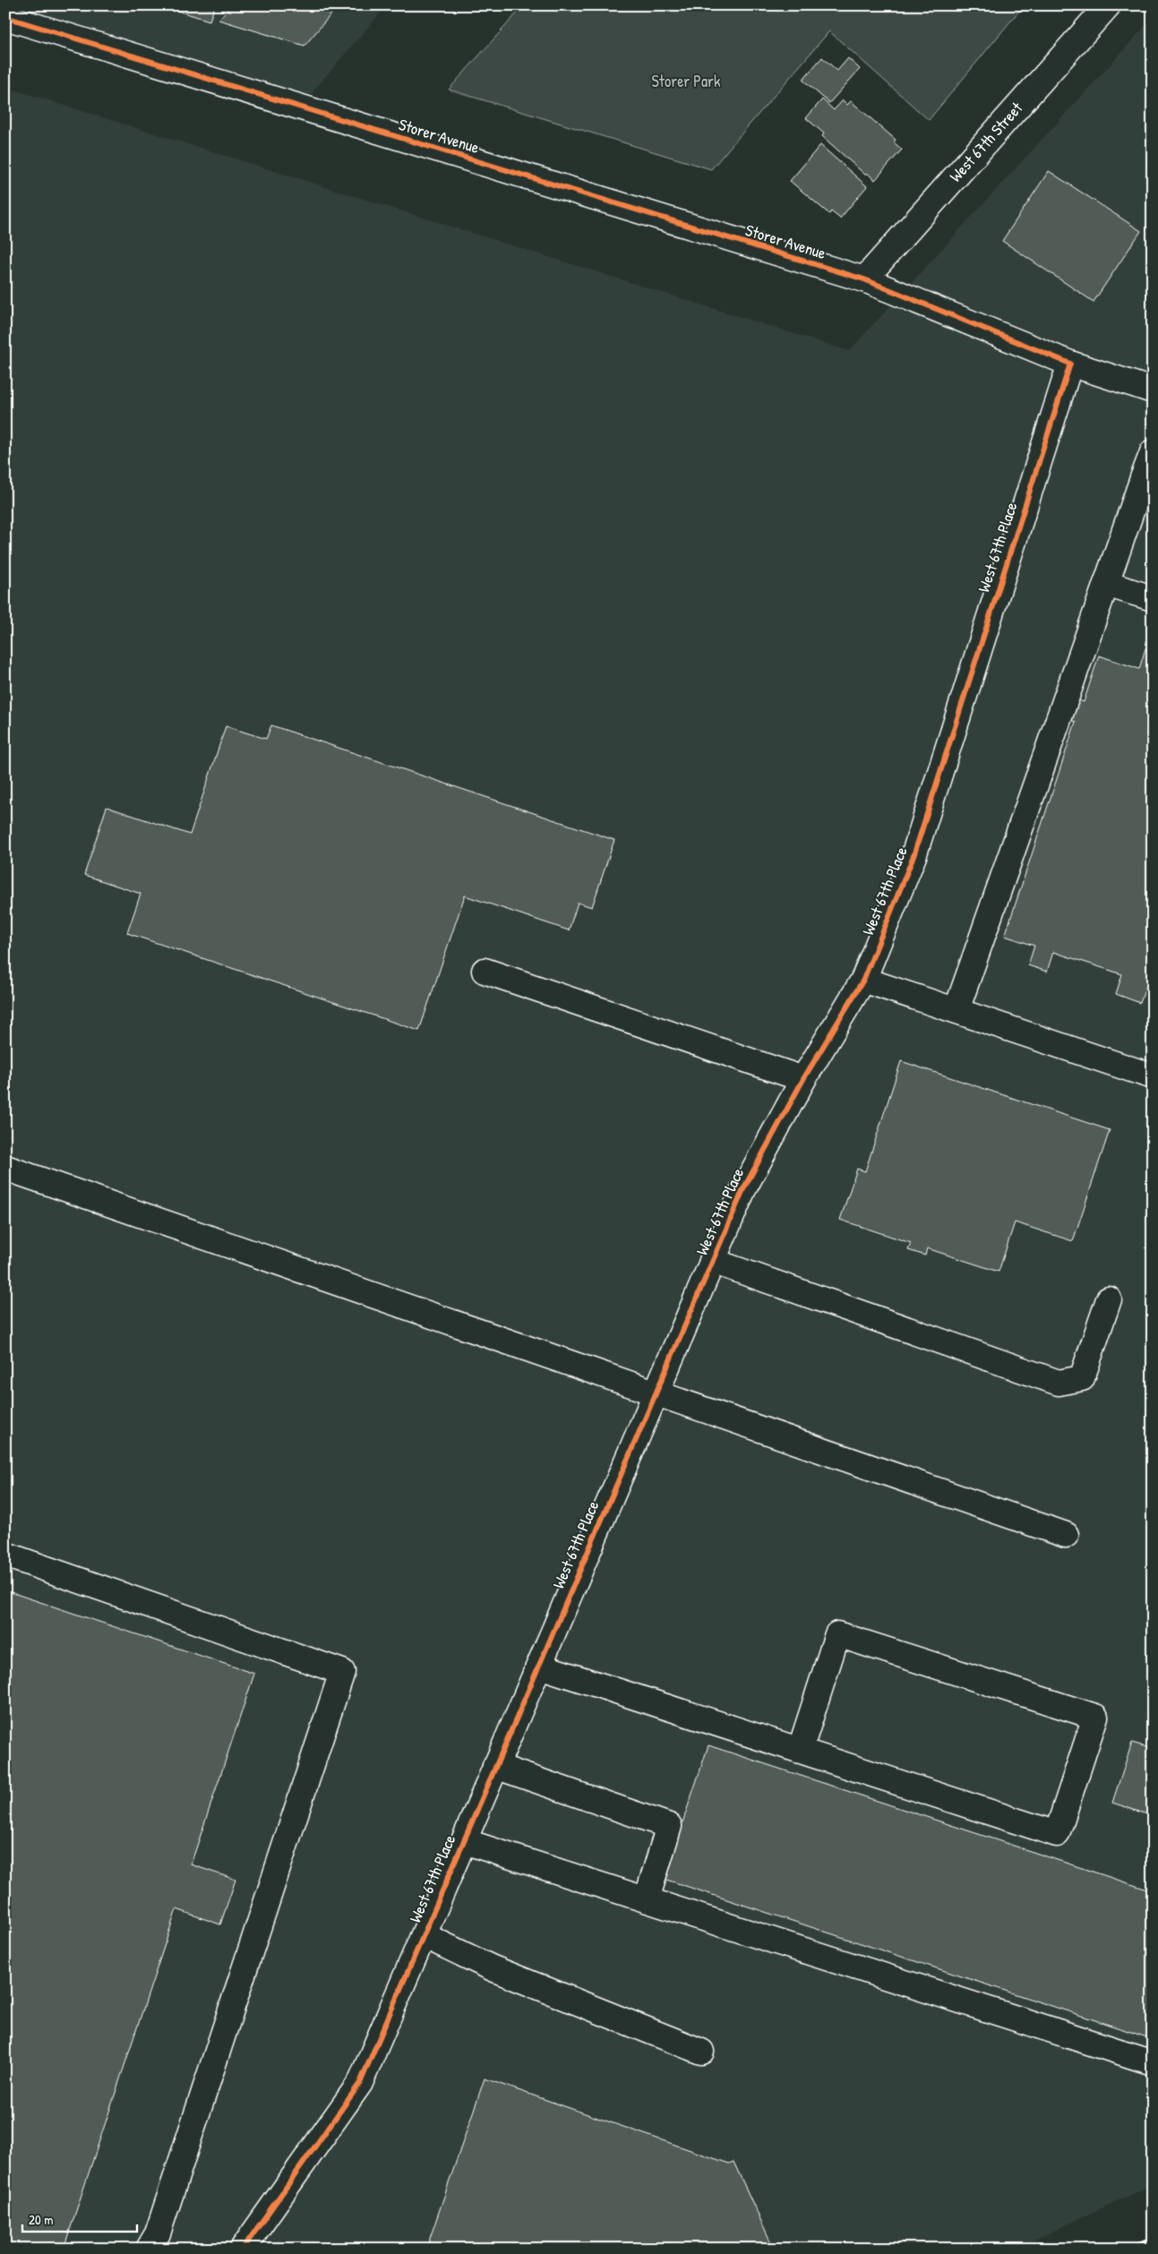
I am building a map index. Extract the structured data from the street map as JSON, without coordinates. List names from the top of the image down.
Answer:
{
  "streets": {
    "street": ["Storer Avenue", "West 67th Street", "West 67th Place"]
  },
  "crossings": [
    ["Storer Avenue", "West 67th Street"]
  ],
  "parks": ["Storer Park"],
  "scale_bar": "20 m"
}
